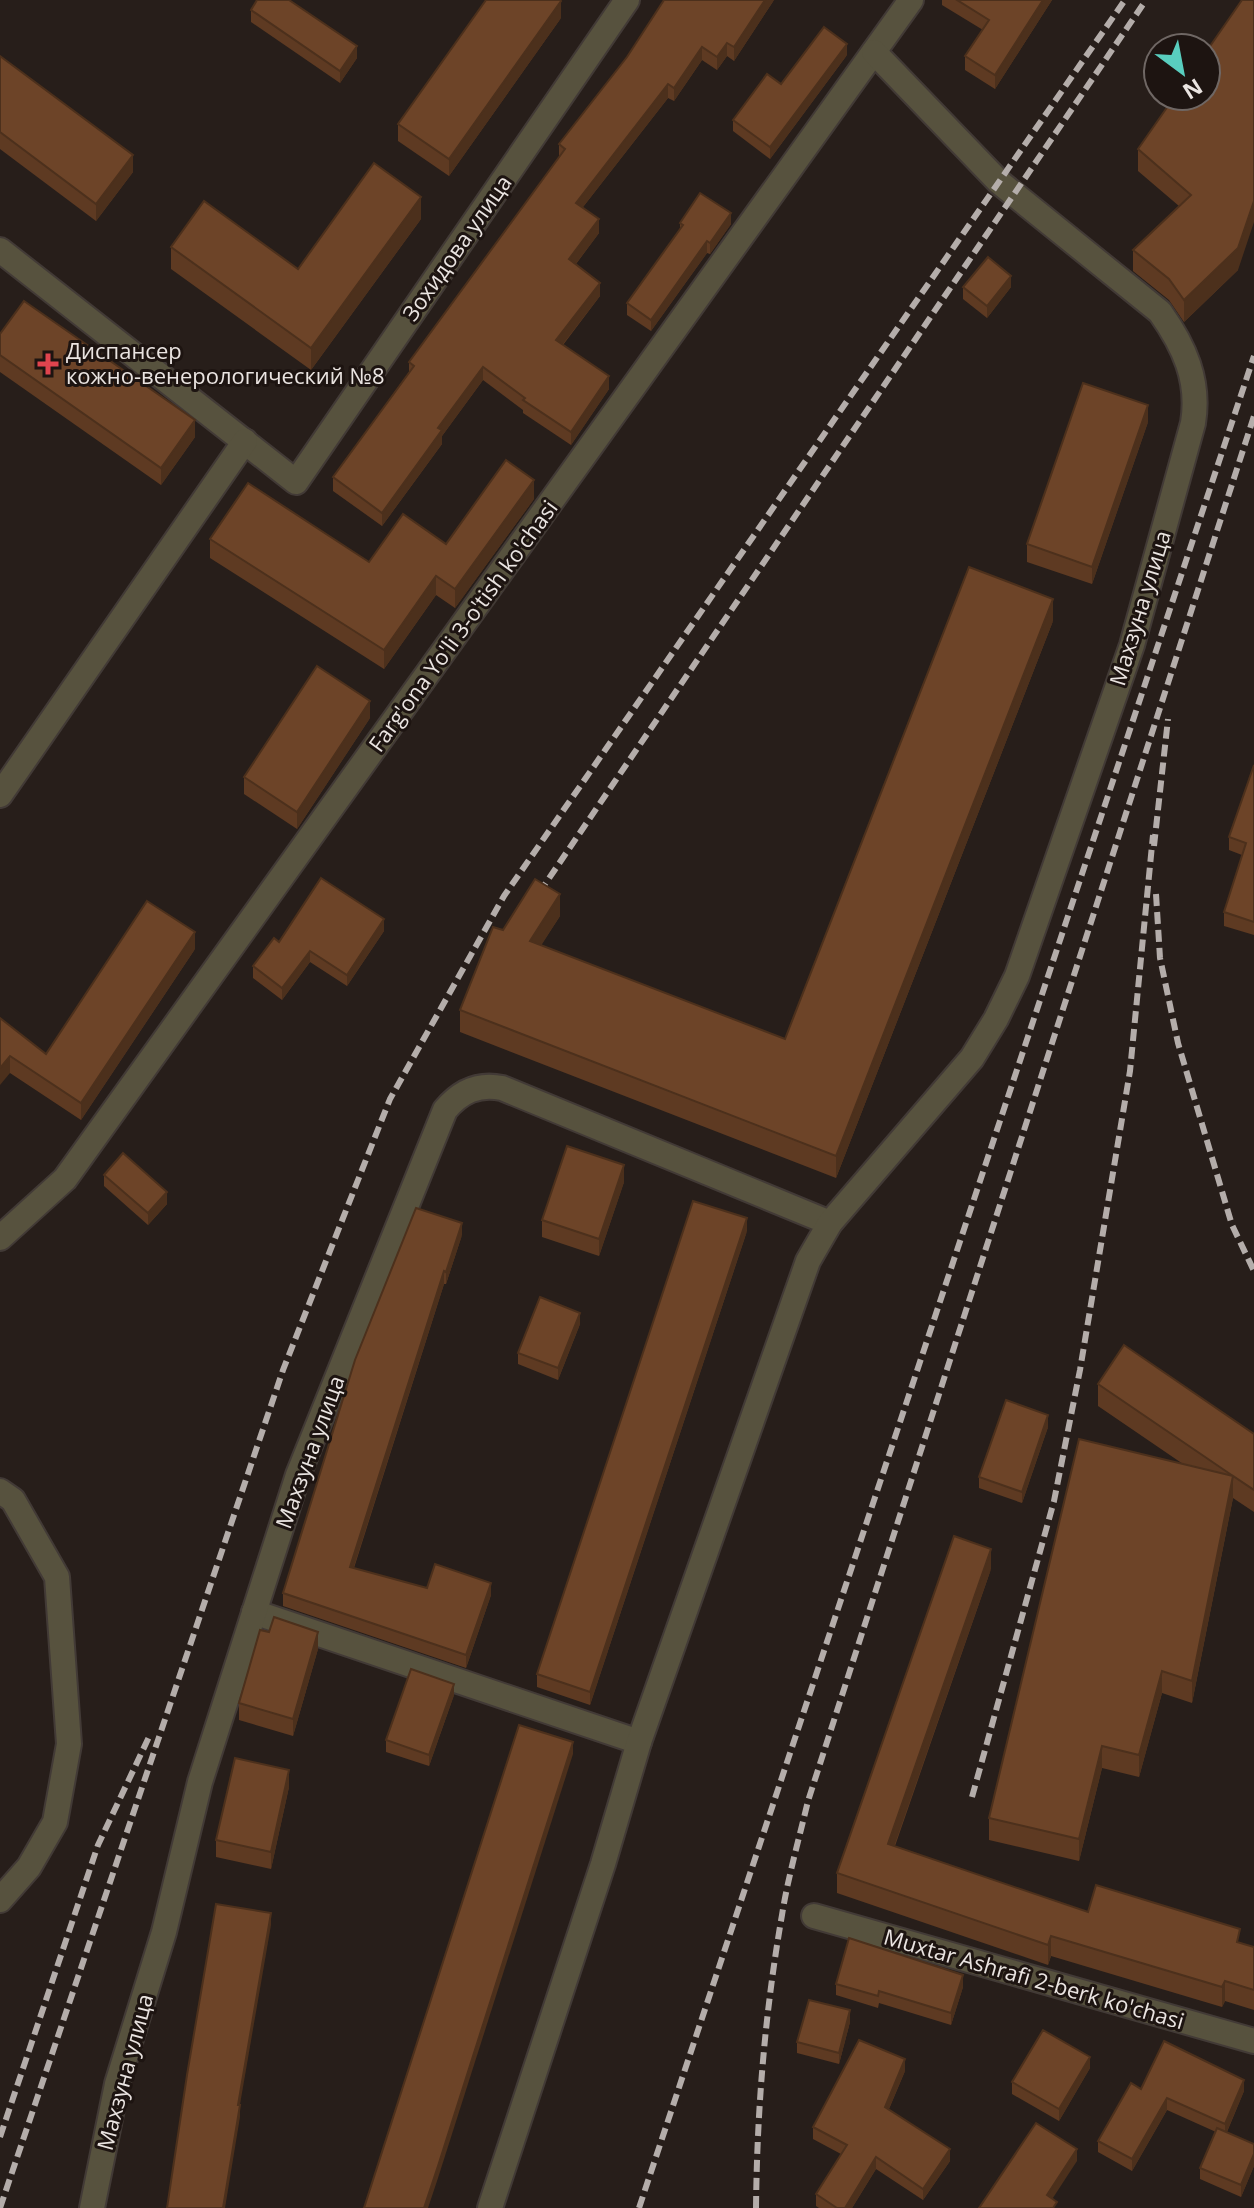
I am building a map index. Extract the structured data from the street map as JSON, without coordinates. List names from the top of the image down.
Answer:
{
  "streets": {
    "street": [
      "Зохидова улица",
      "Махзуна улица",
      "Farg'ona Yo'li 3-o'tish ko'chasi",
      "Muxtar Ashrafi 2-berk ko'chasi"
    ]
  },
  "crossings": [
    ["Махзуна улица", "Farg'ona Yo'li 3-o'tish ko'chasi"]
  ],
  "places": {
    "health": ["Диспансер кожно-венерологический №8"]
  },
  "north": "bottom right"
}
